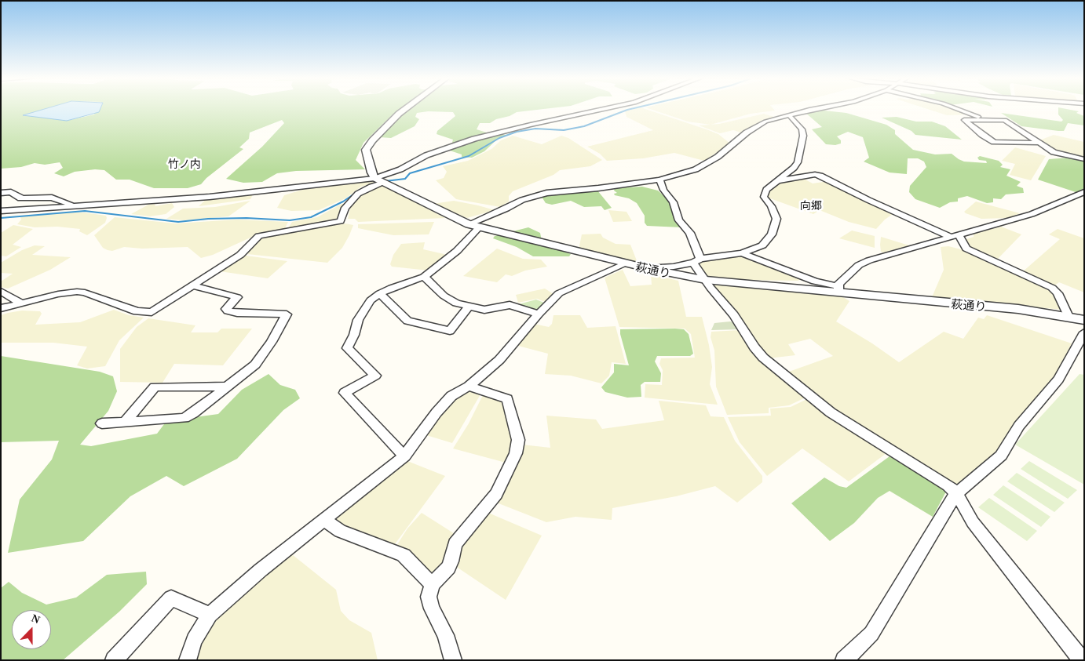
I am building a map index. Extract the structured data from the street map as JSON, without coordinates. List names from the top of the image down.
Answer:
{
  "streets": {
    "street": ["萩通り"]
  },
  "districts": ["竹ノ内", "向郷"],
  "north": "top"
}
